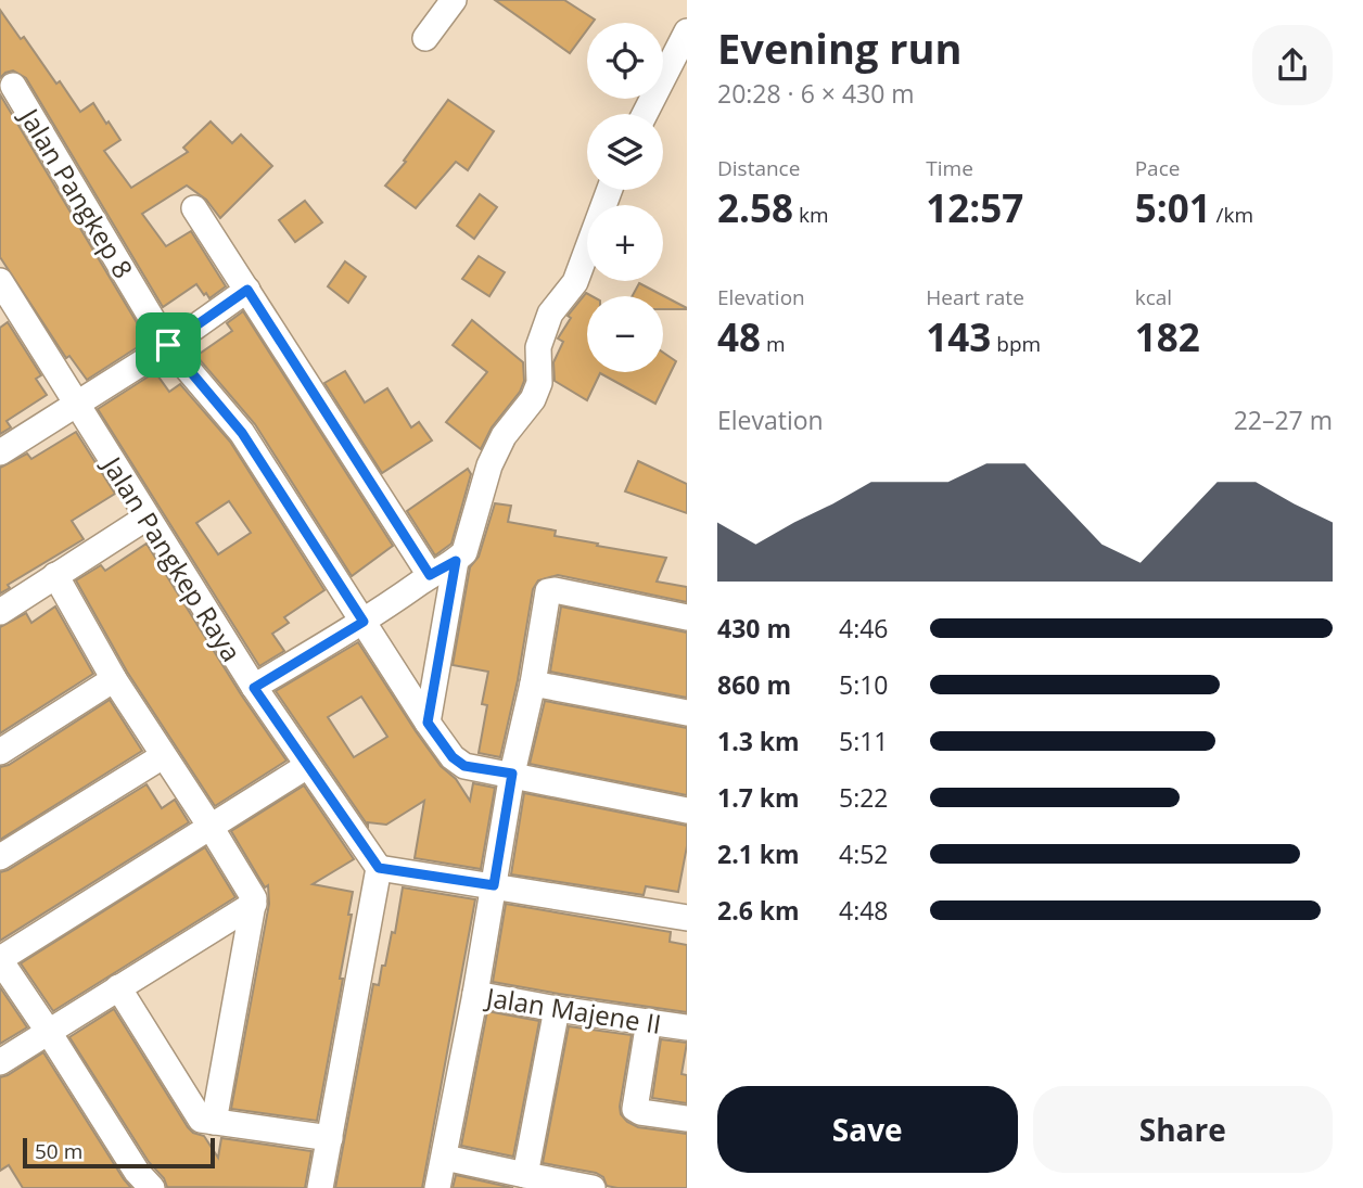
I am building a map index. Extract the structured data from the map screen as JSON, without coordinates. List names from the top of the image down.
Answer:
{
  "streets": {
    "street": ["Jalan Pangkep 8", "Jalan Pangkep Raya", "Jalan Majene II"]
  },
  "scale_bar": "50 m",
  "page": {
    "heading": ["Evening run", "20:28 · 6 × 430 m"],
    "map_buttons": ["+", "−"],
    "stats": [
      ["Distance", "2.58 km"],
      ["Time", "12:57"],
      ["Pace", "5:01 /km"],
      ["Elevation", "48 m"],
      ["Heart rate", "143 bpm"],
      ["kcal", "182"]
    ],
    "chart": ["Elevation", "22–27 m"],
    "list": [
      {
        "name": "430 m",
        "note": "4:46"
      },
      {
        "name": "860 m",
        "note": "5:10"
      },
      {
        "name": "1.3 km",
        "note": "5:11"
      },
      {
        "name": "1.7 km",
        "note": "5:22"
      },
      {
        "name": "2.1 km",
        "note": "4:52"
      },
      {
        "name": "2.6 km",
        "note": "4:48"
      }
    ],
    "buttons": ["Save", "Share"],
    "scale": "50 m"
  }
}
